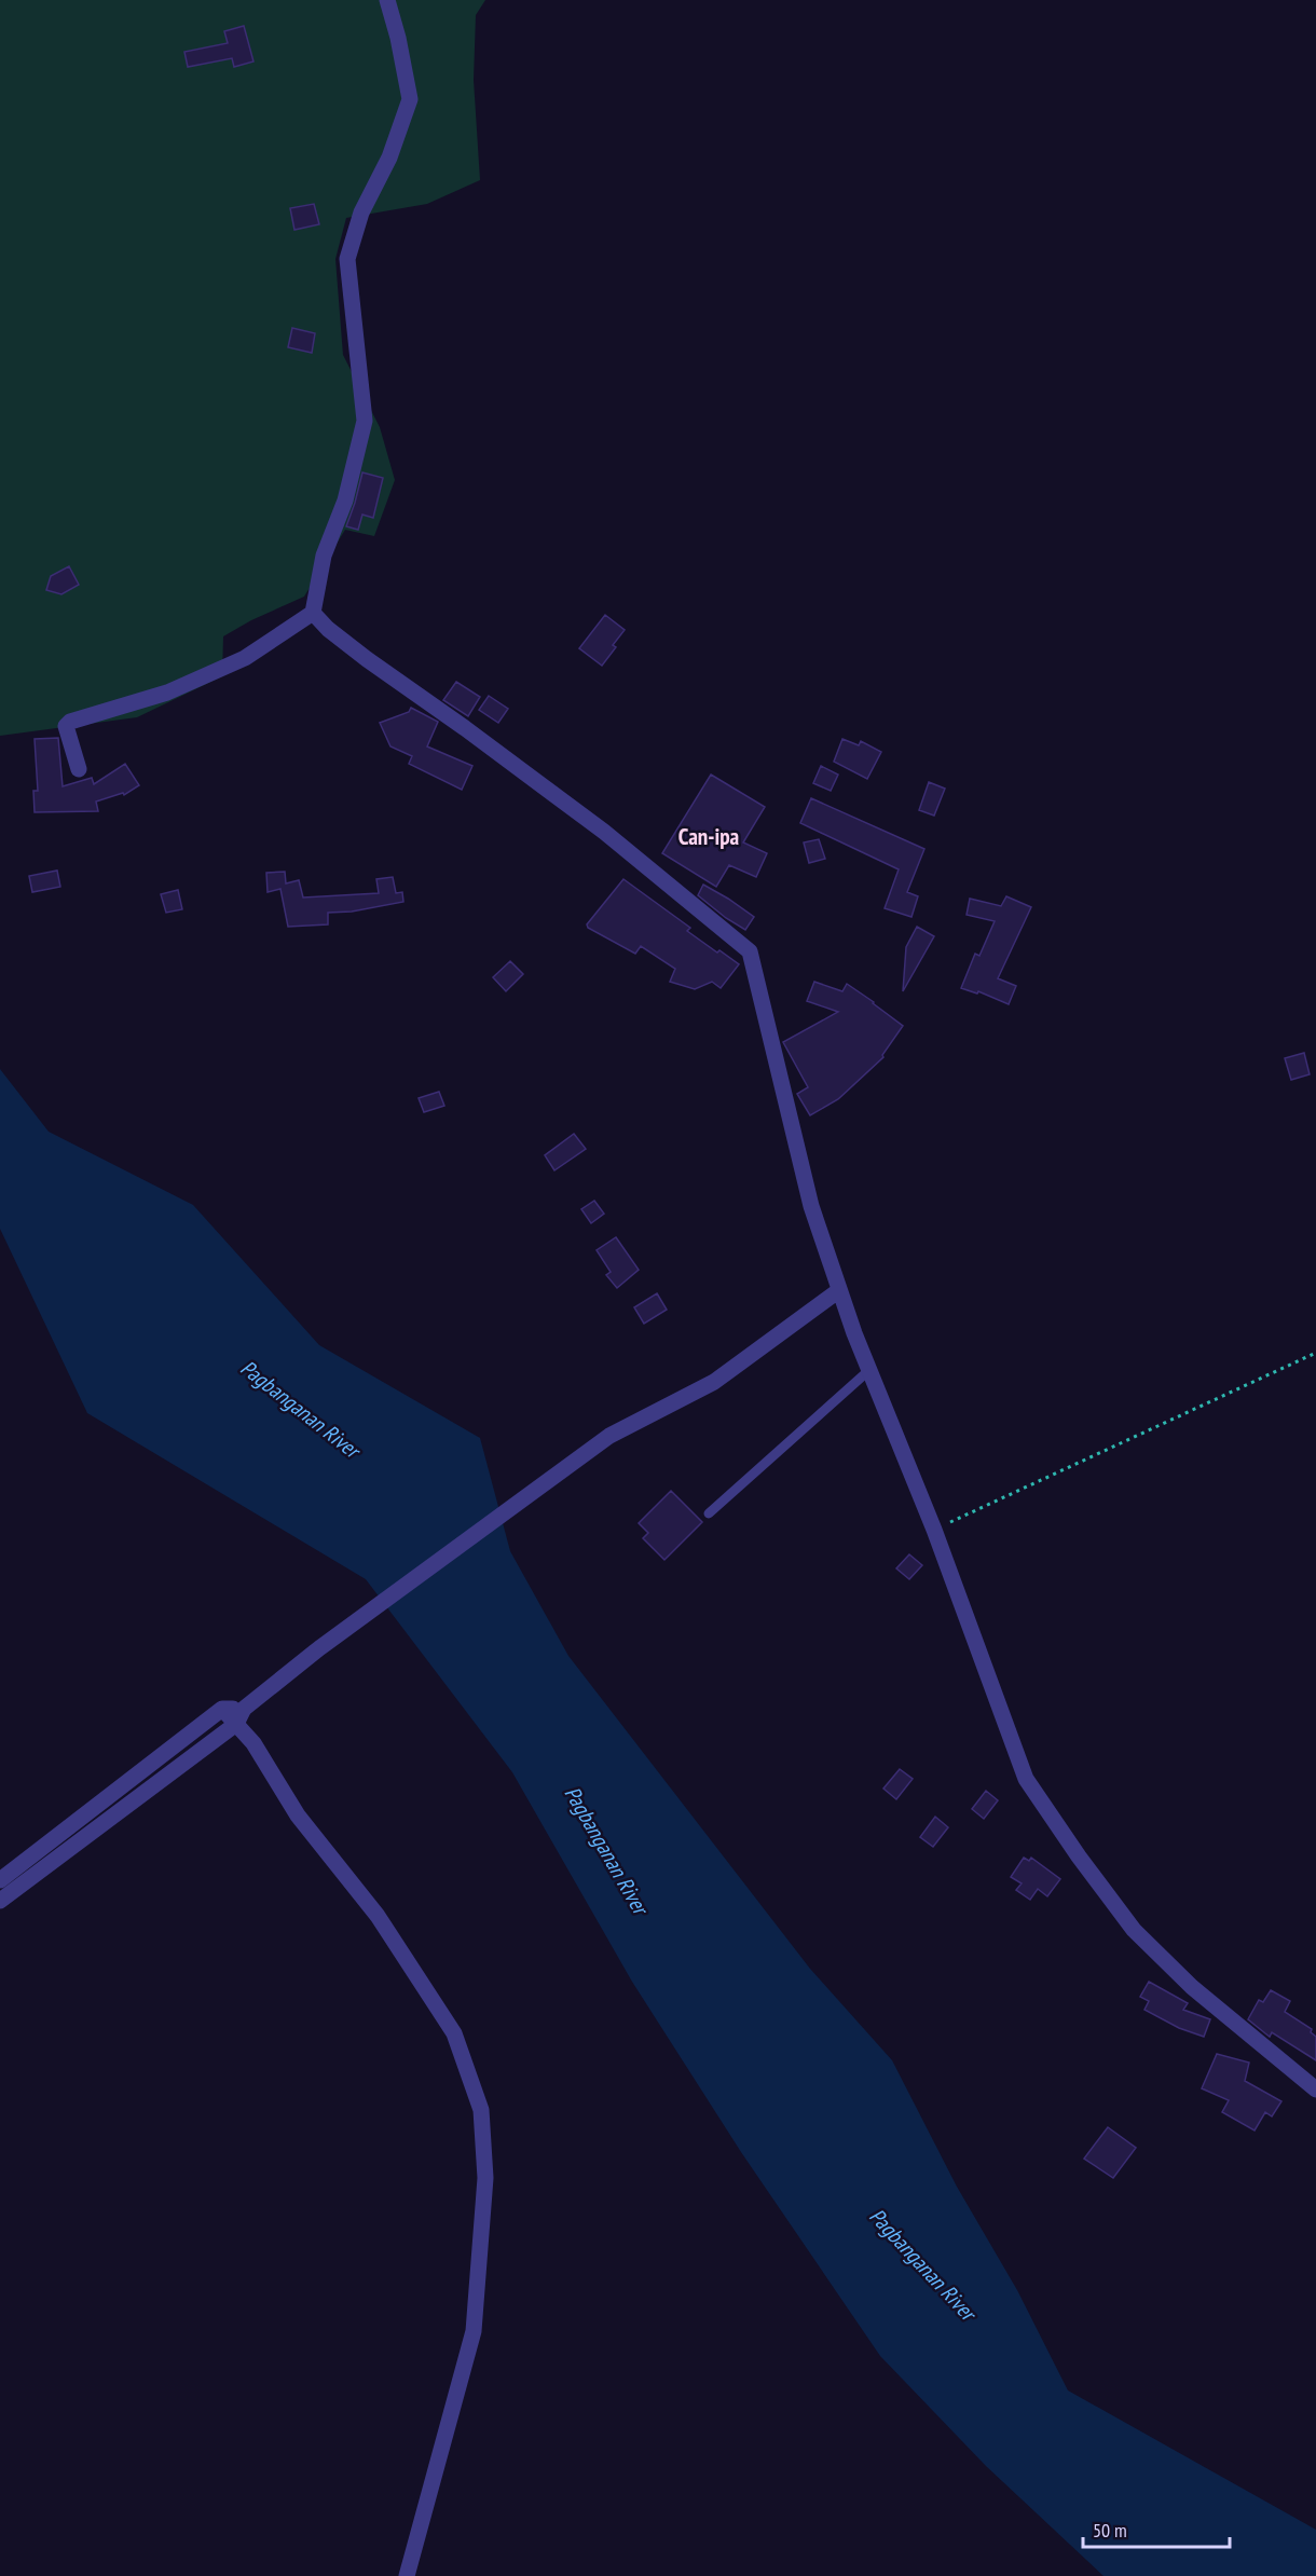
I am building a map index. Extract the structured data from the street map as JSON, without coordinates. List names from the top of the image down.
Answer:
{
  "districts": ["Can-ipa"],
  "water": ["Pagbanganan River"],
  "scale_bar": "50 m"
}
